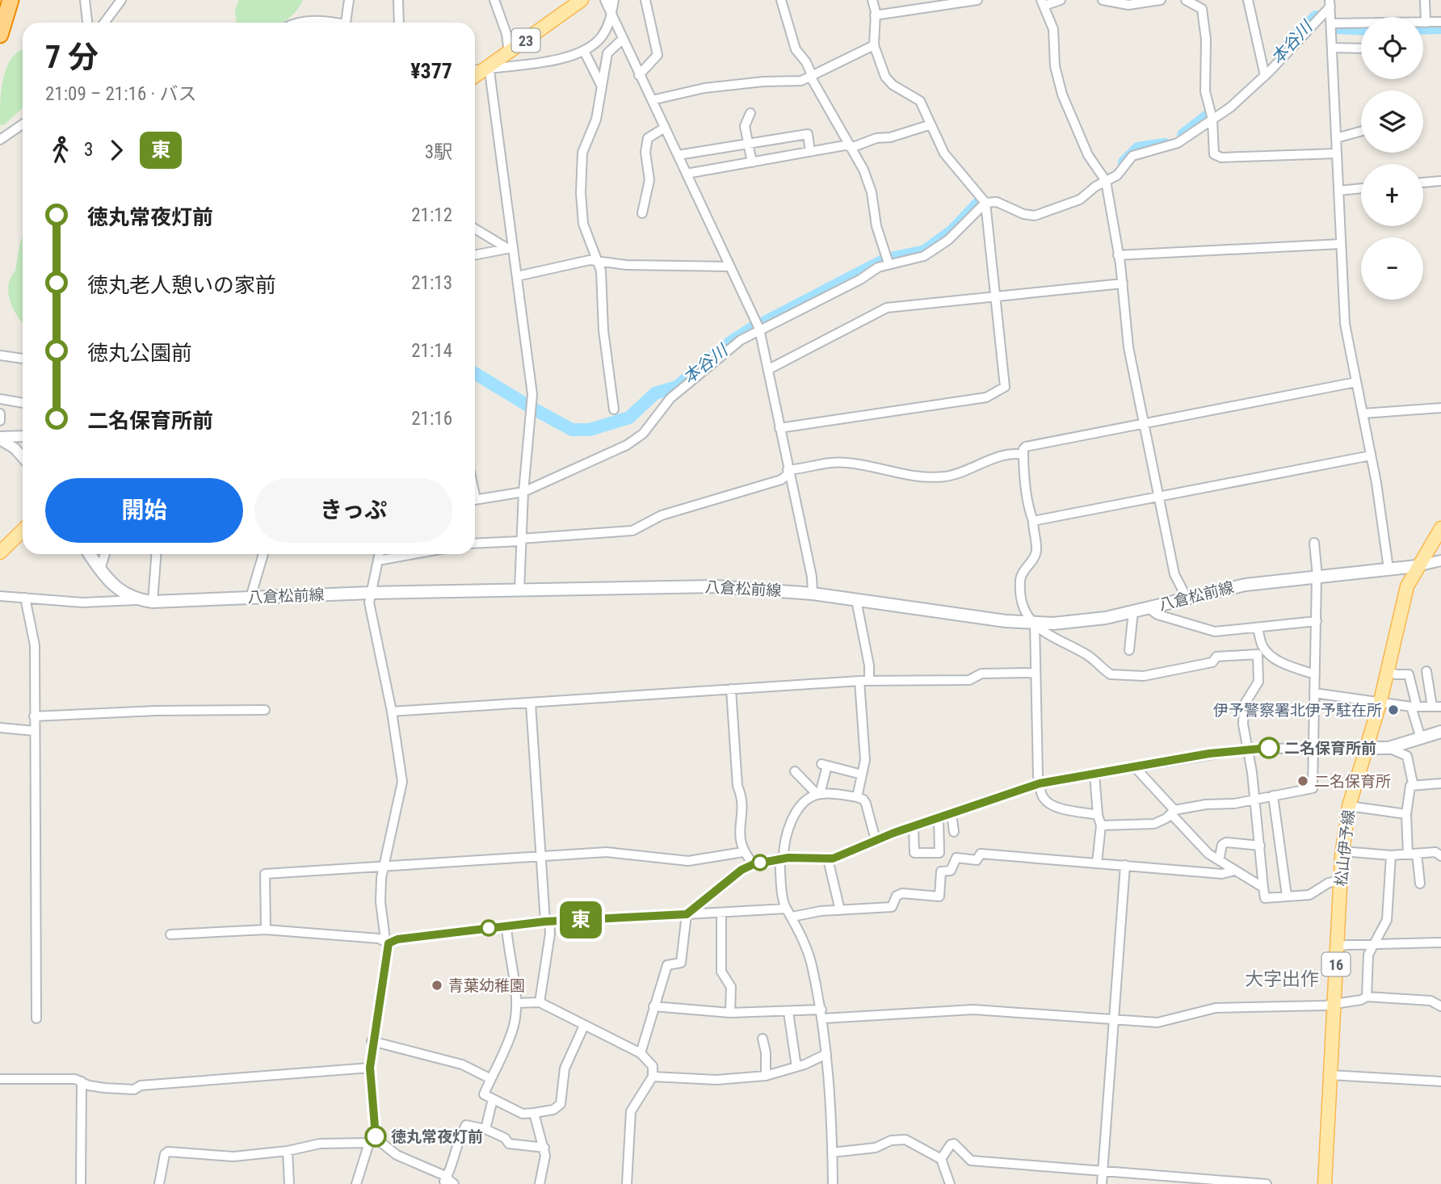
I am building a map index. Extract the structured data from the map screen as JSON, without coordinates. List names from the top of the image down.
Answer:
{
  "streets": {
    "main road": [
      "23",
      "八倉松前線",
      "松山伊予線",
      "16"
    ]
  },
  "crossings": [
    ["八倉松前線", "松山伊予線"]
  ],
  "districts": ["大字出作"],
  "water": ["本谷川"],
  "places": [
    "伊予警察署北伊予駐在所",
    "二名保育所前",
    "二名保育所",
    "青葉幼稚園",
    "徳丸常夜灯前"
  ],
  "lines": ["bus line 東"],
  "page": {
    "on_map": "東",
    "map_buttons": ["+", "−"],
    "heading": ["7 分", "21:09 – 21:16 · バス", "¥377"],
    "legs": ["3", "東", "3駅"],
    "list": [
      {
        "name": "徳丸常夜灯前",
        "value": "21:12"
      },
      {
        "name": "徳丸老人憩いの家前",
        "value": "21:13"
      },
      {
        "name": "徳丸公園前",
        "value": "21:14"
      },
      {
        "name": "二名保育所前",
        "value": "21:16"
      }
    ],
    "buttons": ["開始", "きっぷ"]
  }
}
